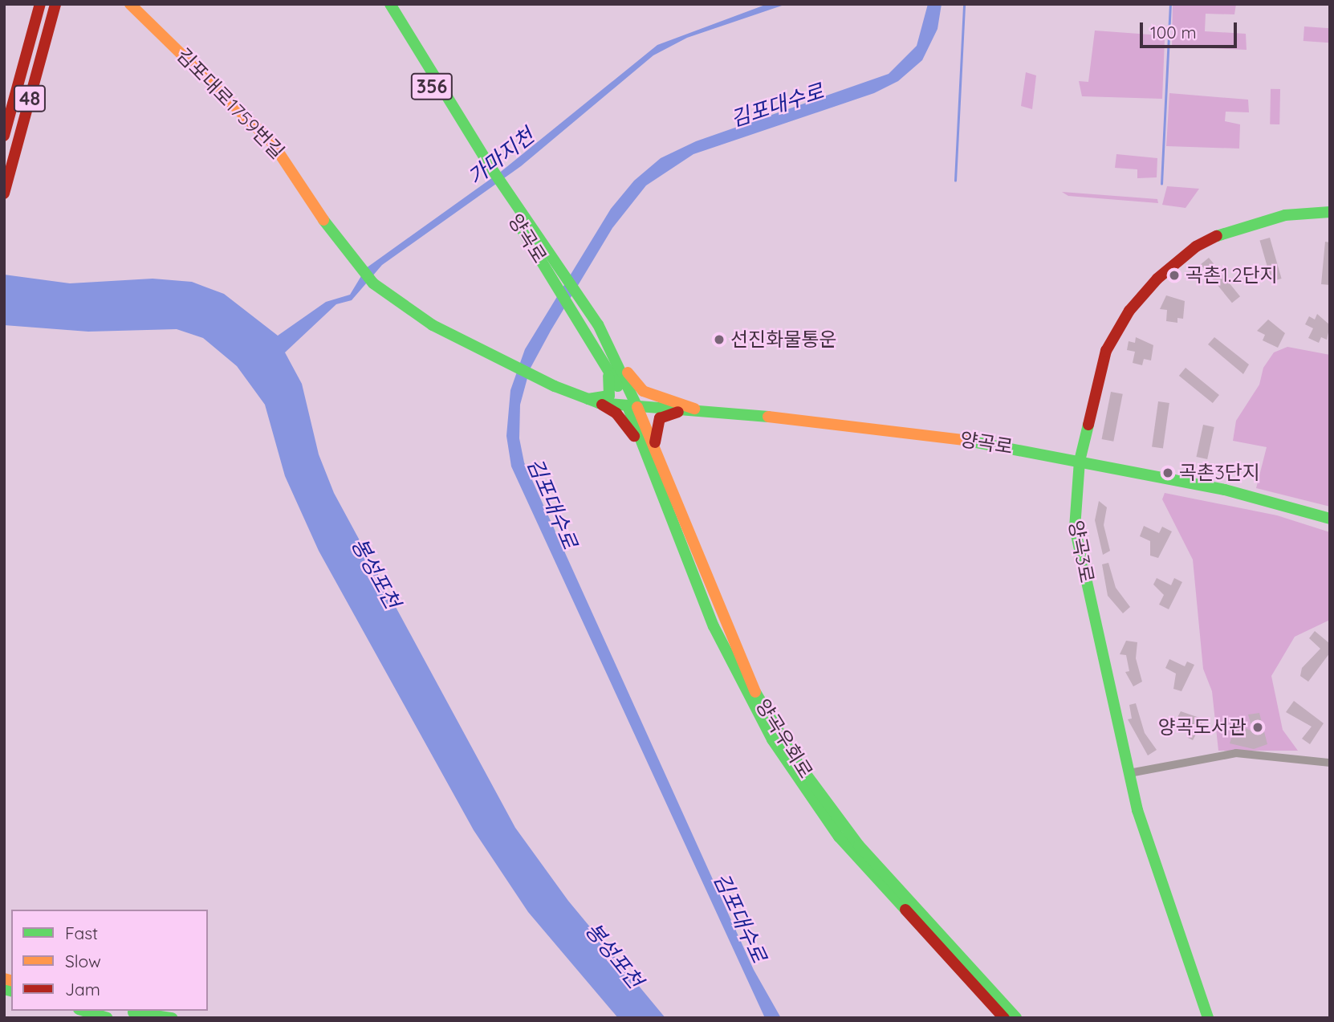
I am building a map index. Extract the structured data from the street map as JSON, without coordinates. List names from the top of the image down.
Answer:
{
  "streets": {
    "main road": [
      "356",
      "48",
      "김포대로1759번길",
      "양곡로",
      "양곡3로",
      "양곡우회로"
    ]
  },
  "crossings": [
    ["356", "양곡로"],
    ["356", "양곡우회로"],
    ["양곡로", "양곡3로"],
    ["양곡로", "양곡우회로"]
  ],
  "water": ["김포대수로", "가마지천", "봉성포천"],
  "places": [
    "곡촌1.2단지",
    "선진화물통운",
    "곡촌3단지",
    "양곡도서관"
  ],
  "legend": ["Fast", "Slow", "Jam"],
  "scale_bar": "100 m"
}
